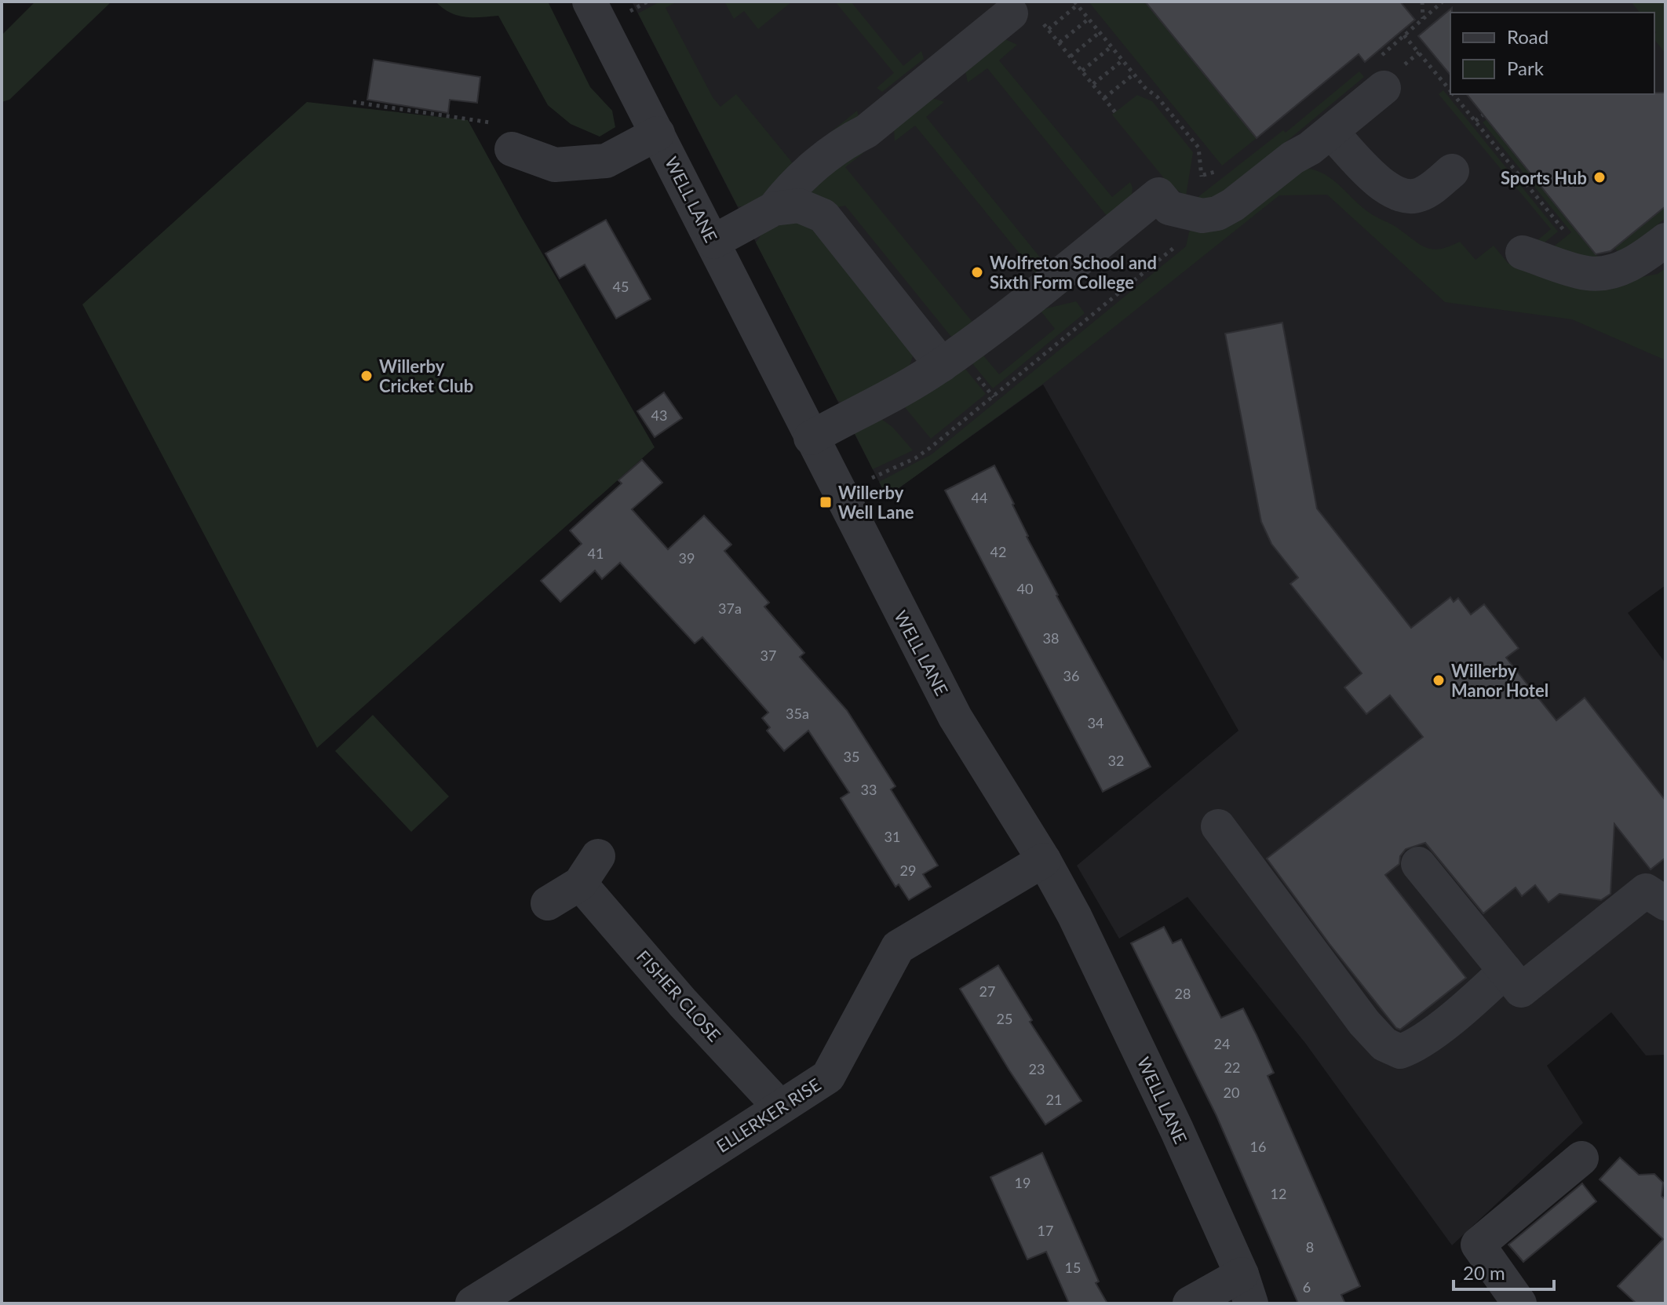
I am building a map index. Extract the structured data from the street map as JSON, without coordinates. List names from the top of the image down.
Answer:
{
  "streets": {
    "street": ["WELL LANE", "FISHER CLOSE", "ELLERKER RISE"]
  },
  "crossings": [
    ["WELL LANE", "ELLERKER RISE"],
    ["FISHER CLOSE", "ELLERKER RISE"]
  ],
  "places": {
    "other": [
      "Sports Hub",
      "Wolfreton School and Sixth Form College",
      "Willerby Cricket Club",
      "Willerby Manor Hotel"
    ],
    "transit": ["Willerby Well Lane"]
  },
  "house_numbers": [
    "45",
    "43",
    "44",
    "42",
    "41",
    "39",
    "40",
    "37a",
    "38",
    "37",
    "36",
    "35a",
    "34",
    "35",
    "32",
    "33",
    "31",
    "29",
    "27",
    "28",
    "25",
    "24",
    "22",
    "23",
    "20",
    "21",
    "16",
    "19",
    "12",
    "17",
    "8",
    "15",
    "6"
  ],
  "legend": ["Road", "Park"],
  "scale_bar": "20 m"
}
